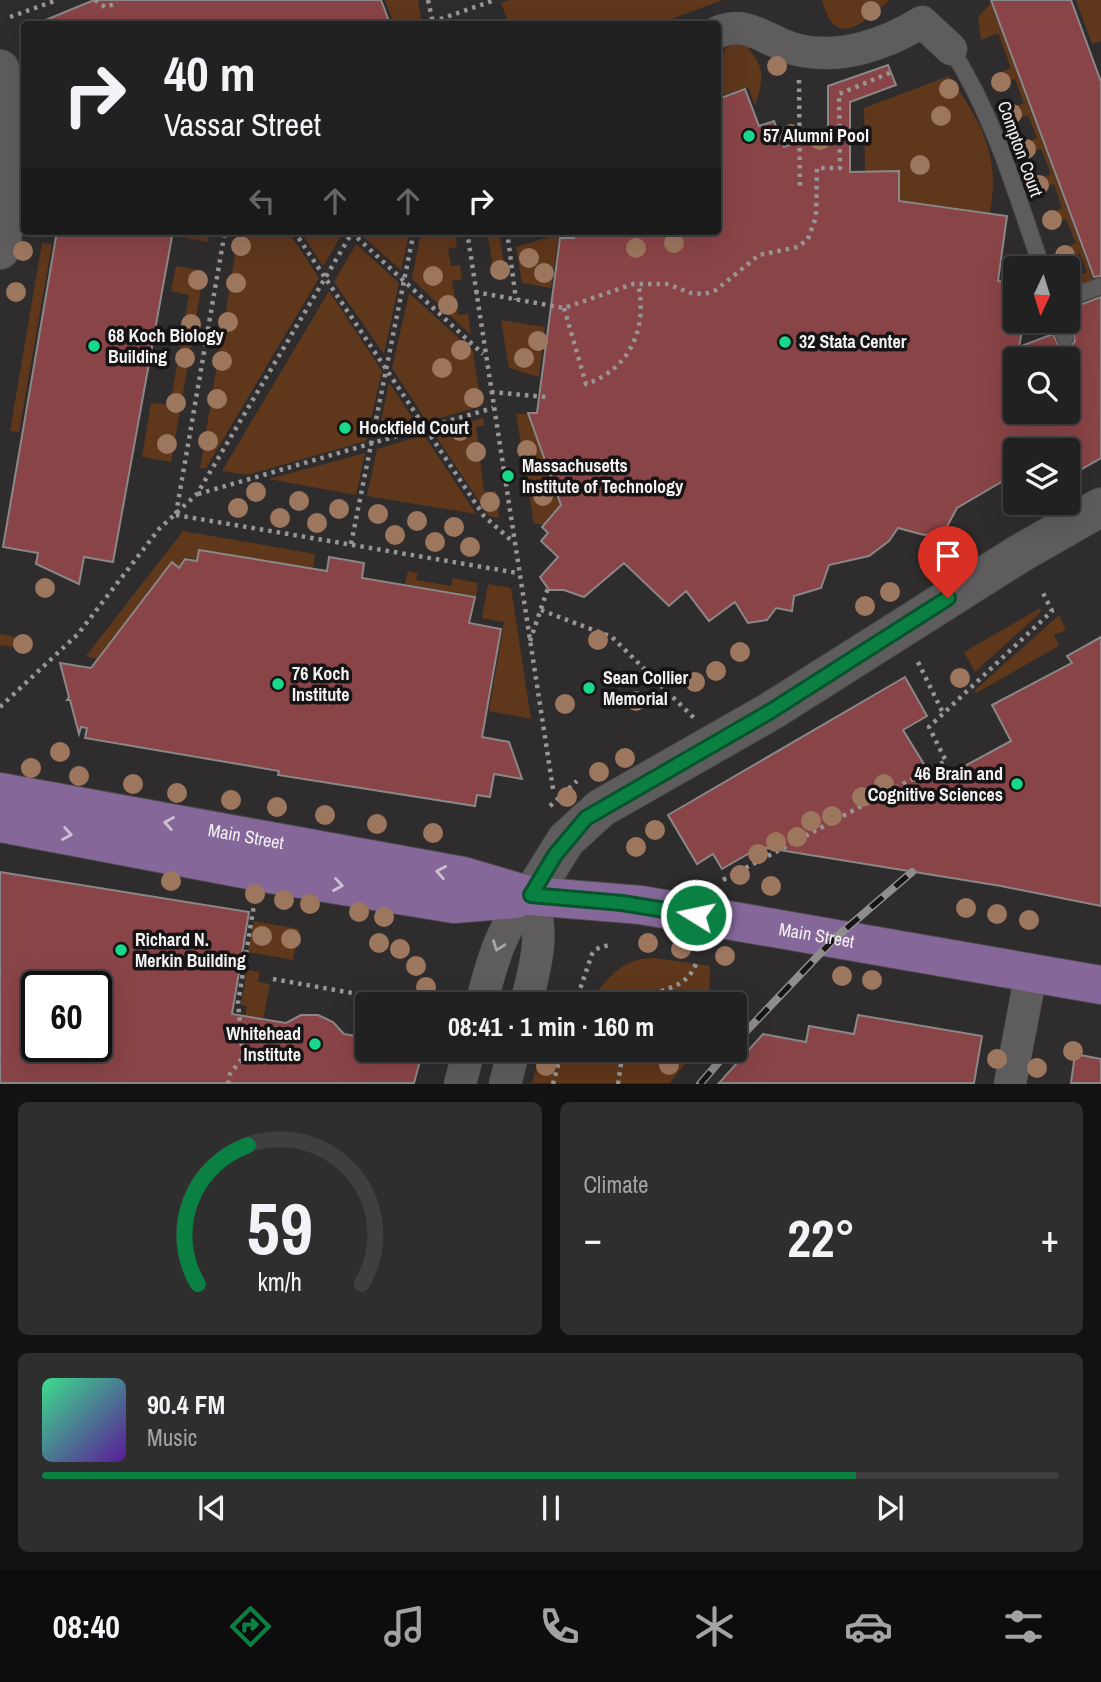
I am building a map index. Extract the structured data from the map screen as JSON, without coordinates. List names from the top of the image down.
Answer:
{
  "streets": {
    "main road": ["Main Street"],
    "lane": ["Compton Court"]
  },
  "places": [
    "57 Alumni Pool",
    "32 Stata Center",
    "68 Koch Biology Building",
    "Hockfield Court",
    "Massachusetts Institute of Technology",
    "76 Koch Institute",
    "Sean Collier Memorial",
    "46 Brain and Cognitive Sciences",
    "Richard N. Merkin Building",
    "Whitehead Institute"
  ],
  "north": "bottom",
  "page": {
    "turn": ["40 m", "Vassar Street"],
    "limit": "60",
    "trip": "08:41 · 1 min · 160 m",
    "tile": "Climate",
    "heat": ["−", "22°", "+"],
    "song": ["90.4 FM", "Music"],
    "tabs": "08:40",
    "gauge": ["59", "km/h"]
  }
}
